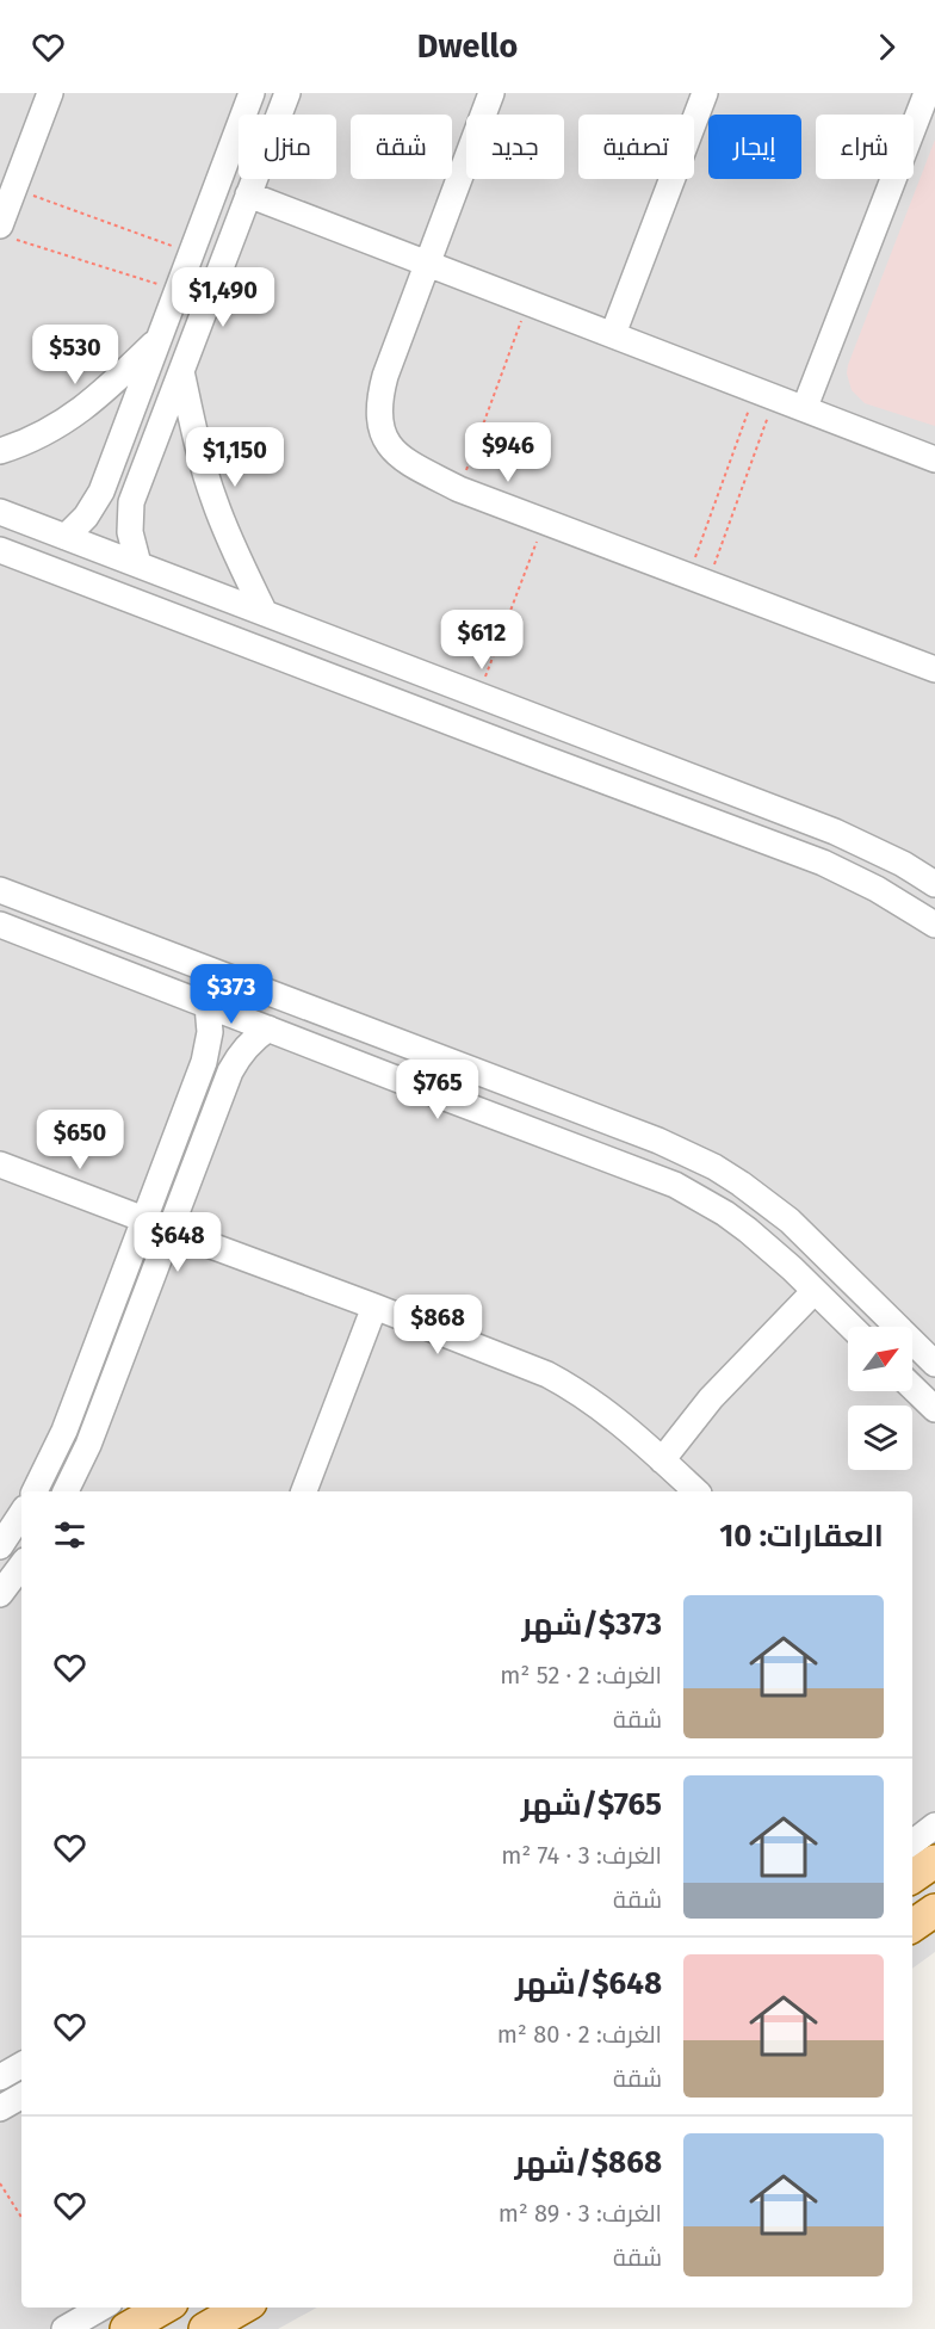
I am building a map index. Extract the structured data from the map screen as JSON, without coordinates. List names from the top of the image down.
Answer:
{
  "north": "top right",
  "page": {
    "header": "Dwello",
    "chip": [
      "شراء",
      "إيجار",
      "تصفية",
      "جديد",
      "شقة",
      "منزل"
    ],
    "price": [
      "$1,490",
      "$530",
      "$946",
      "$1,150",
      "$612",
      "$373",
      "$765",
      "$650",
      "$648",
      "$868"
    ],
    "heading": "العقارات: 10",
    "list": [
      {
        "name": "$373/شهر",
        "note": "الغرف: 2 · 52 m² · شقة"
      },
      {
        "name": "$765/شهر",
        "note": "الغرف: 3 · 74 m² · شقة"
      },
      {
        "name": "$648/شهر",
        "note": "الغرف: 2 · 80 m² · شقة"
      },
      {
        "name": "$868/شهر",
        "note": "الغرف: 3 · 89 m² · شقة"
      }
    ]
  }
}
